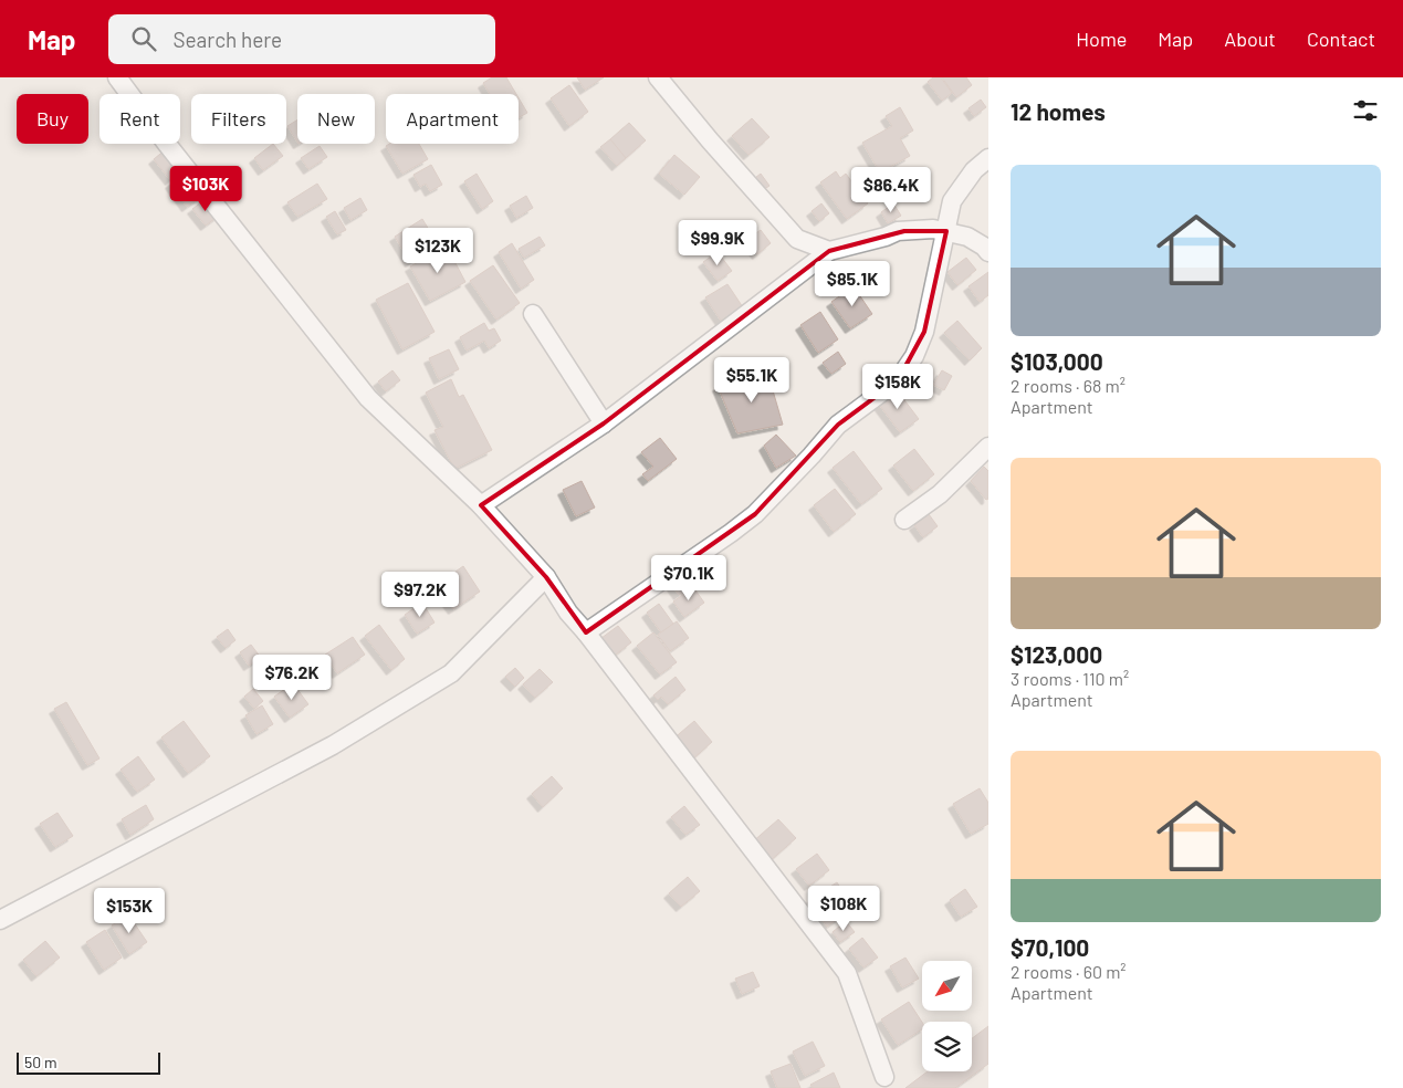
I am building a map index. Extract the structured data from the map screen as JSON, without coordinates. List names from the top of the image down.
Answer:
{
  "scale_bar": "50 m",
  "north": "bottom left",
  "page": {
    "header": "Map",
    "search": "Search here",
    "nav": [
      "Home",
      "Map",
      "About",
      "Contact"
    ],
    "heading": "12 homes",
    "chip": [
      "Buy",
      "Rent",
      "Filters",
      "New",
      "Apartment"
    ],
    "list": [
      {
        "name": "$103,000",
        "note": "2 rooms · 68 m² · Apartment"
      },
      {
        "name": "$123,000",
        "note": "3 rooms · 110 m² · Apartment"
      },
      {
        "name": "$70,100",
        "note": "2 rooms · 60 m² · Apartment"
      }
    ],
    "price": [
      "$103K",
      "$86.4K",
      "$99.9K",
      "$123K",
      "$85.1K",
      "$55.1K",
      "$158K",
      "$70.1K",
      "$97.2K",
      "$76.2K",
      "$108K",
      "$153K"
    ],
    "scale": "50 m"
  }
}
